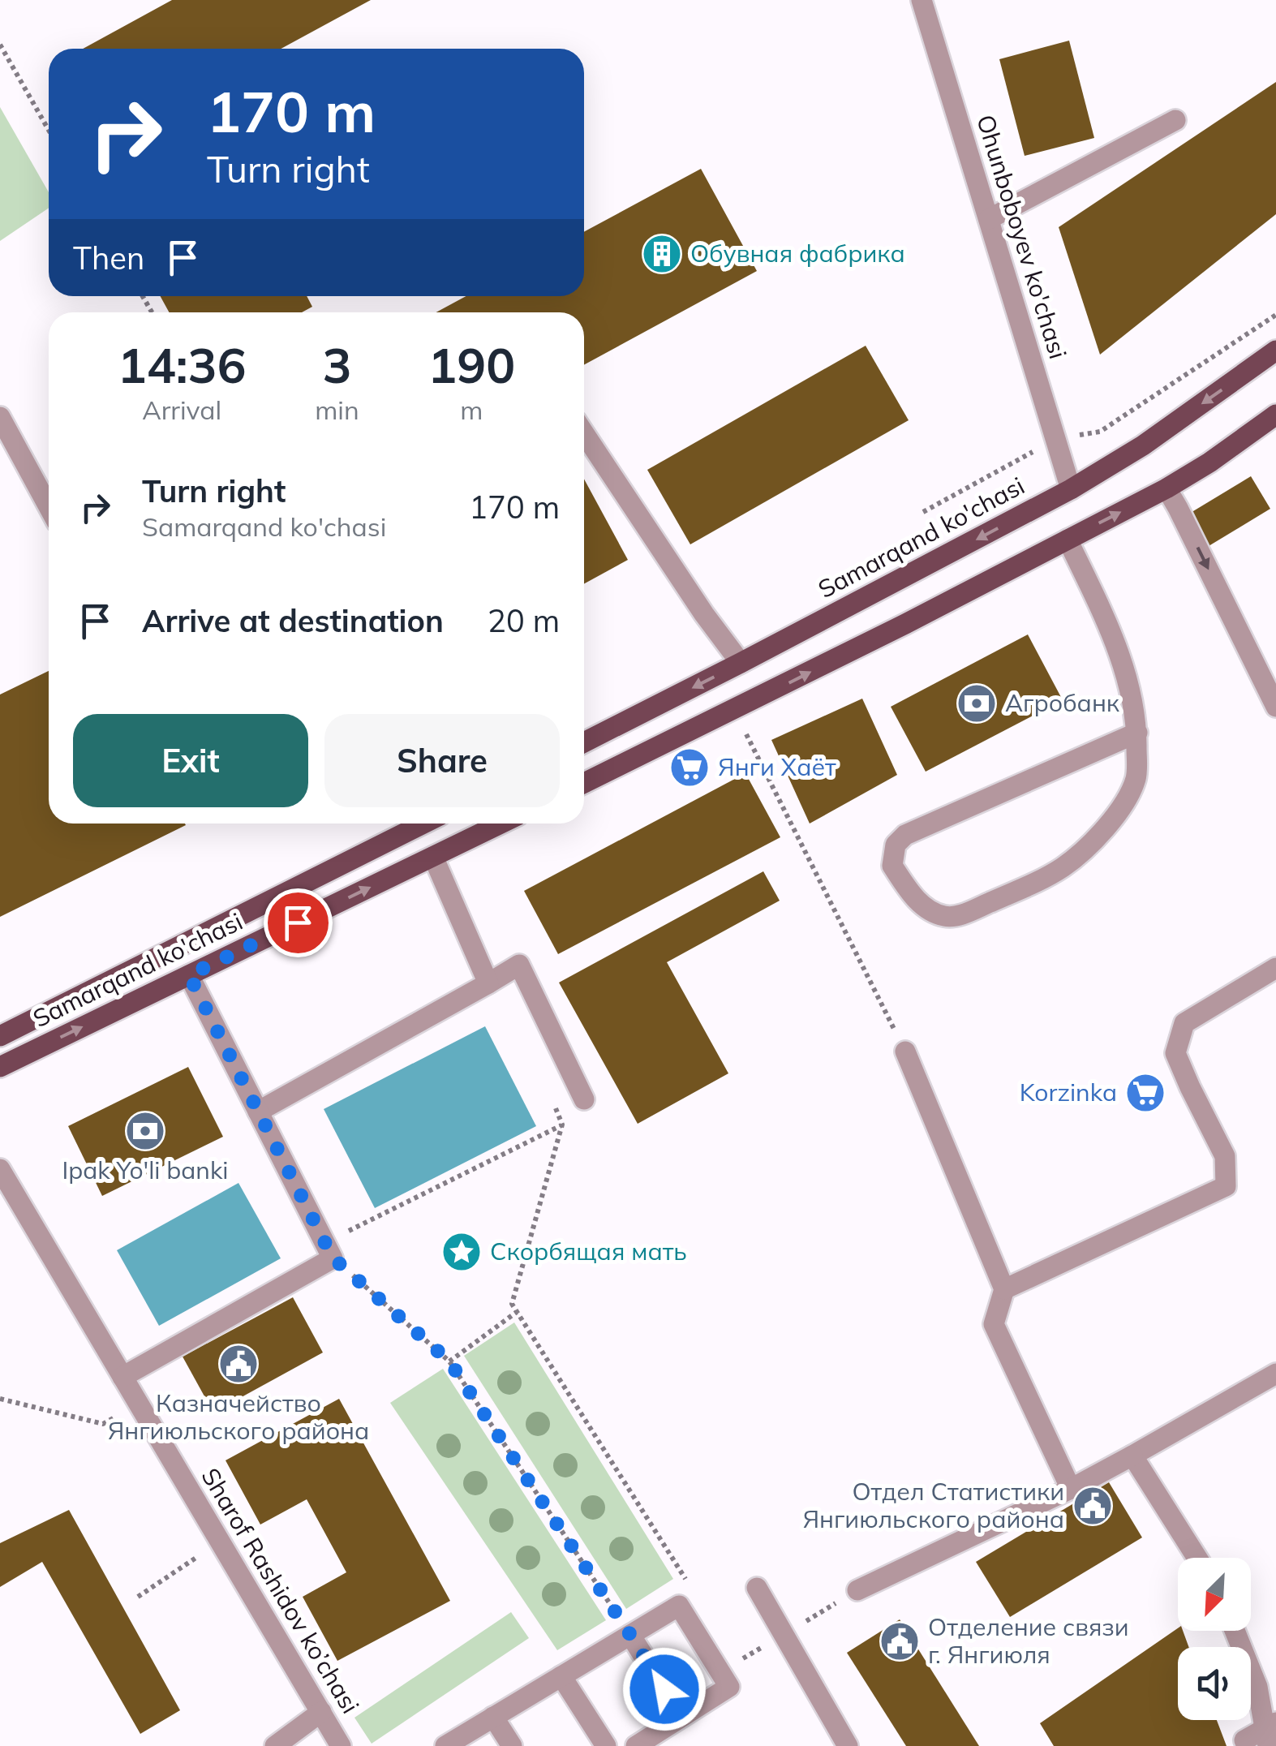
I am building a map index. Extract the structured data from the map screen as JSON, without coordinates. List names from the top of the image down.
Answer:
{
  "streets": {
    "main road": ["Samarqand ko'chasi"],
    "street": ["Ohunboboyev ko'chasi", "Sharof Rashidov ko’chasi"]
  },
  "crossings": [
    ["Ohunboboyev ko'chasi", "Samarqand ko'chasi"]
  ],
  "places": {
    "building": ["Обувная фабрика"],
    "bank": ["Агробанк", "Ipak Yo'li banki"],
    "supermarket": ["Янги Хаёт", "Korzinka"],
    "place": ["Скорбящая мать"],
    "public building": ["Казначейство Янгиюльского района", "Отдел Статистики Янгиюльского района", "Отделение связи г. Янгиюля"]
  },
  "north": "bottom left",
  "page": {
    "turn": ["170 m", "Turn right"],
    "then": "Then",
    "eta": [
      "14:36",
      "Arrival",
      "3",
      "min",
      "190",
      "m"
    ],
    "list": [
      {
        "name": "Turn right",
        "note": "Samarqand ko'chasi",
        "value": "170 m"
      },
      {
        "name": "Arrive at destination",
        "value": "20 m"
      }
    ],
    "buttons": ["Exit", "Share"]
  }
}
